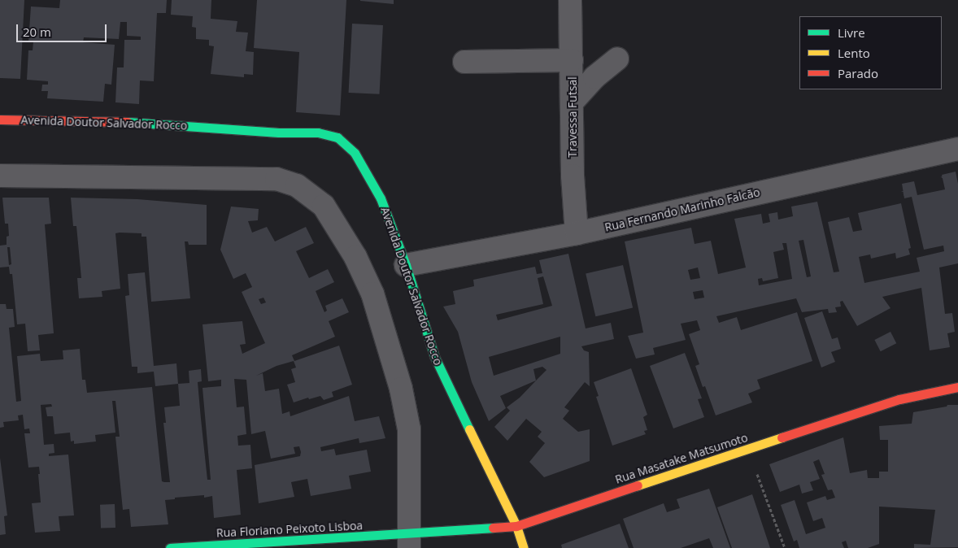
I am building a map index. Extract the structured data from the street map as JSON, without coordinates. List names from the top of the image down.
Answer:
{
  "streets": {
    "street": [
      "Travessa Futsal",
      "Avenida Doutor Salvador Rocco",
      "Rua Fernando Marinho Falcão",
      "Rua Masatake Matsumoto",
      "Rua Floriano Peixoto Lisboa"
    ]
  },
  "crossings": [
    ["Travessa Futsal", "Rua Fernando Marinho Falcão"],
    ["Avenida Doutor Salvador Rocco", "Rua Fernando Marinho Falcão"],
    ["Avenida Doutor Salvador Rocco", "Rua Masatake Matsumoto"],
    ["Rua Masatake Matsumoto", "Rua Floriano Peixoto Lisboa"]
  ],
  "legend": ["Livre", "Lento", "Parado"],
  "scale_bar": "20 m"
}
